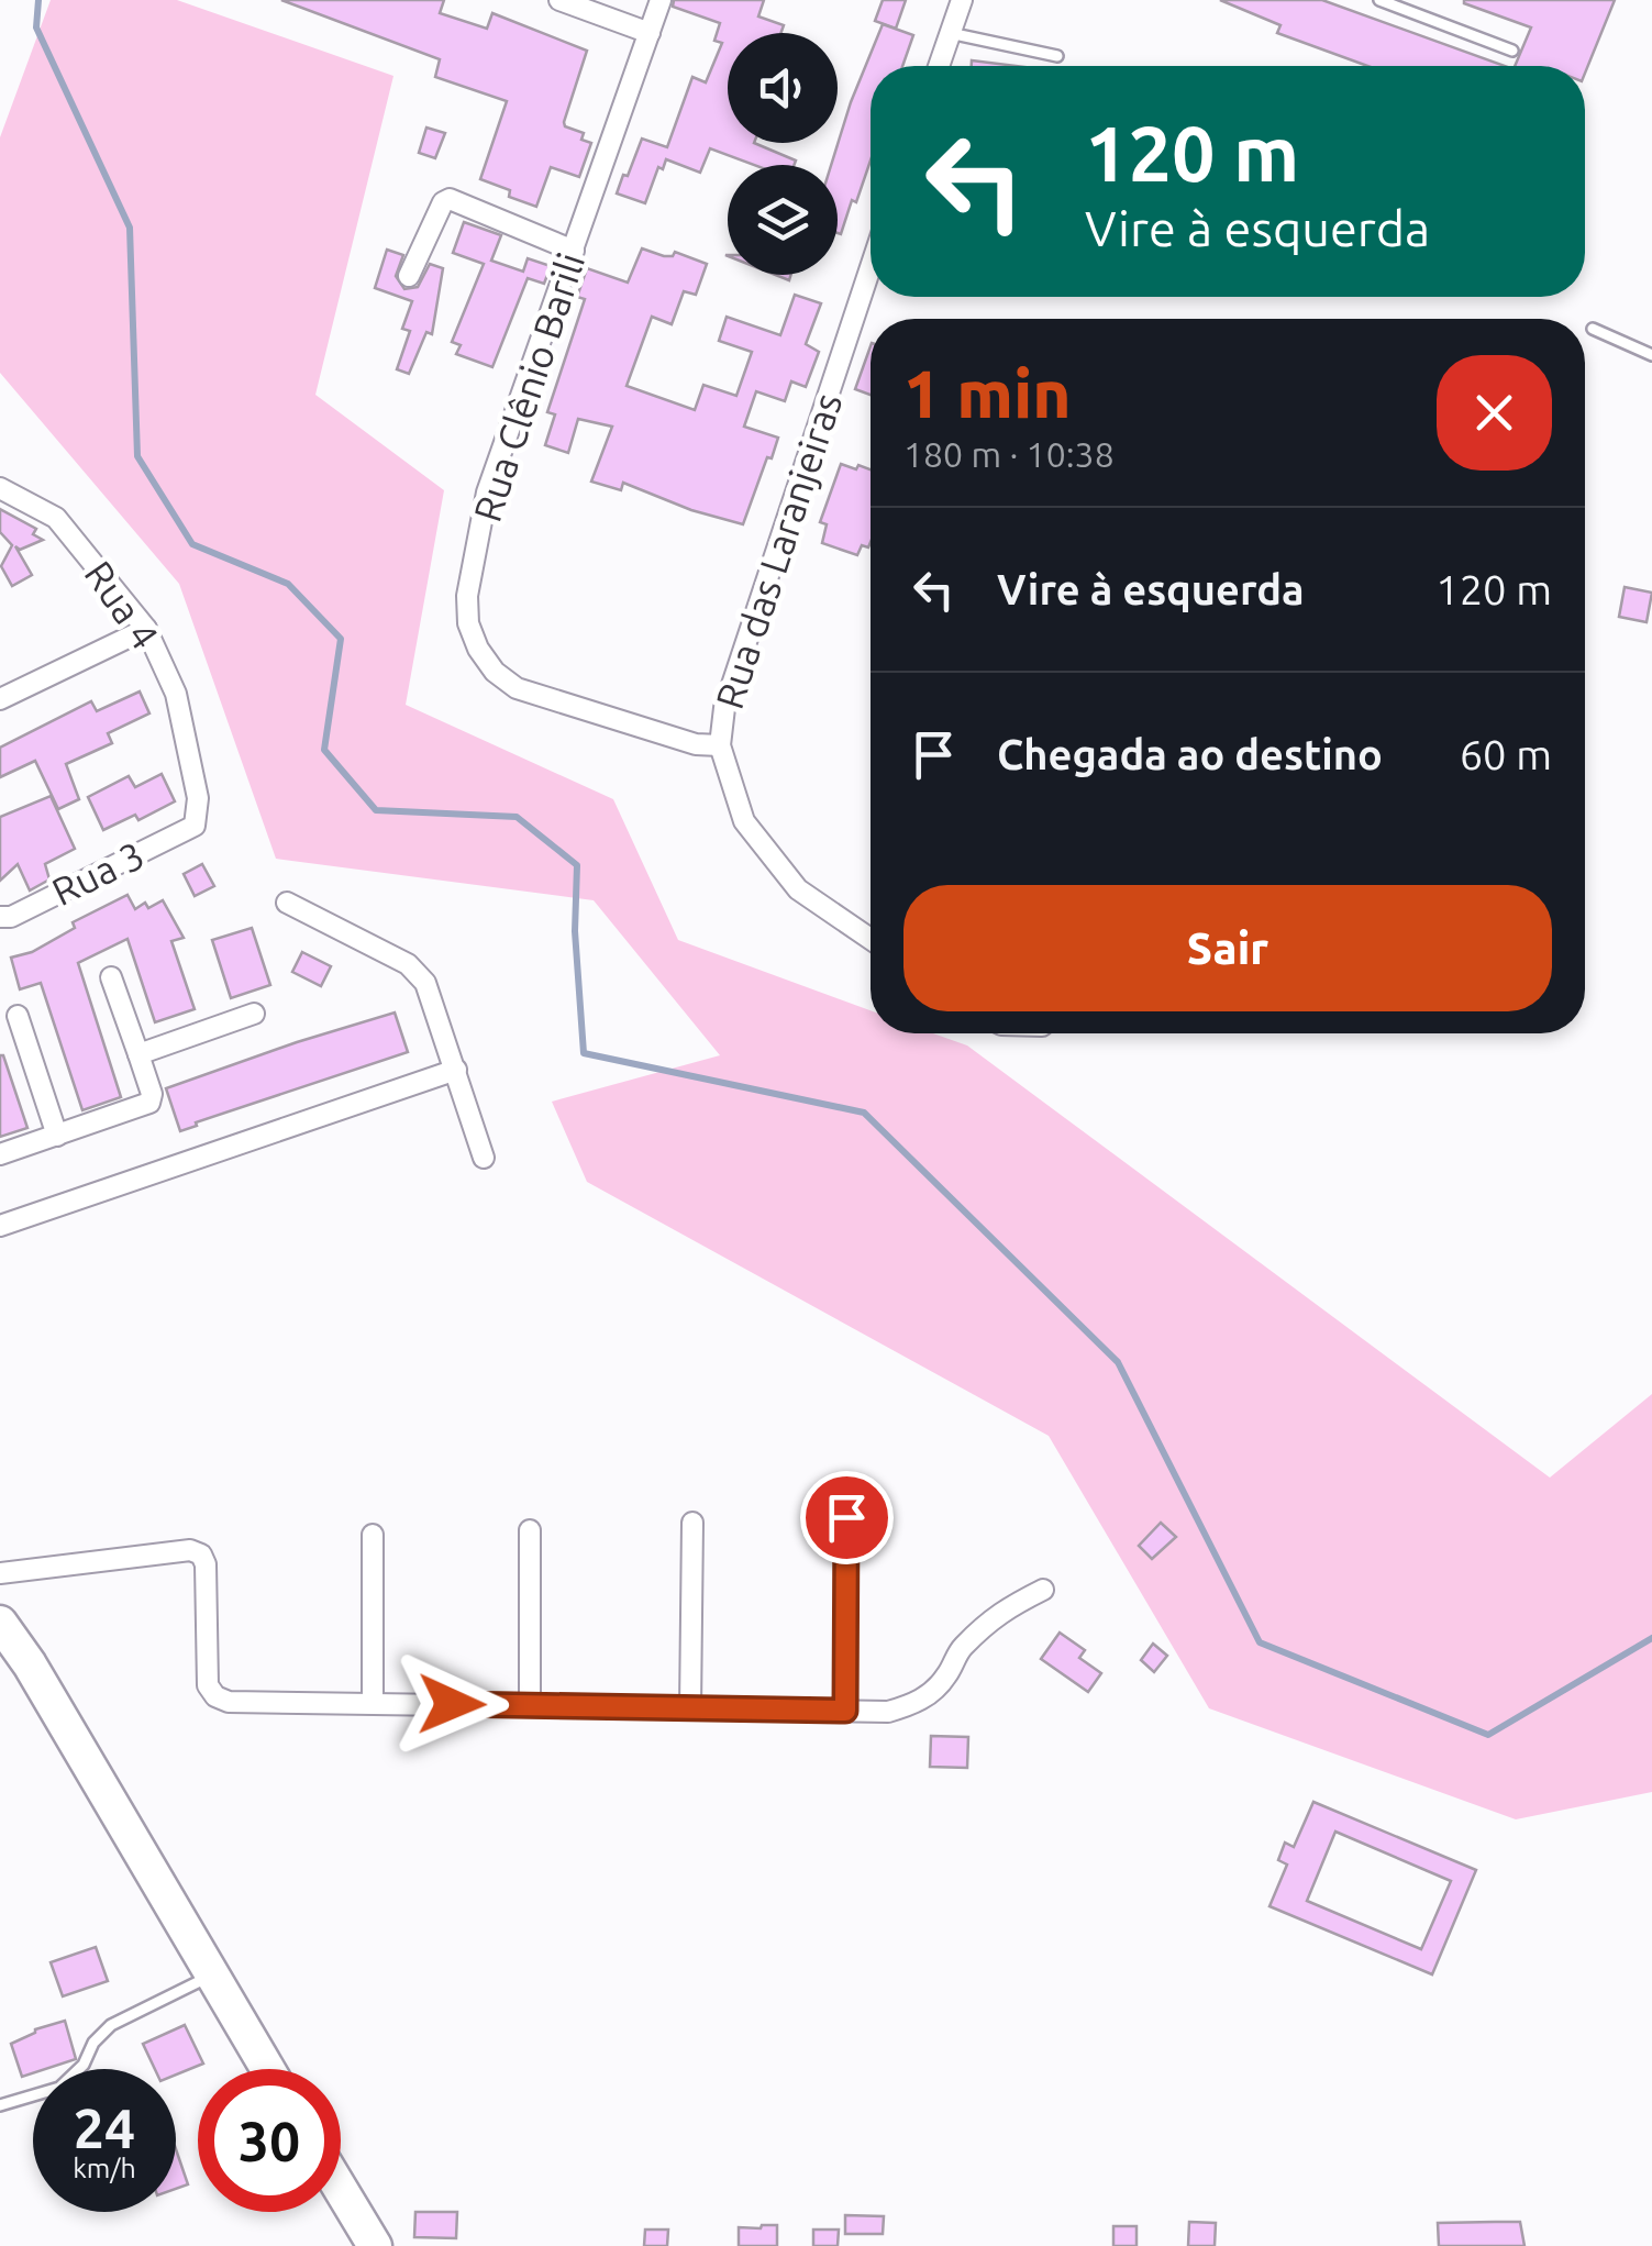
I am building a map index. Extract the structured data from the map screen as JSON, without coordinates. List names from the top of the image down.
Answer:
{
  "streets": {
    "street": [
      "Rua Clênio Barili",
      "Rua das Laranjeiras",
      "Rua 4",
      "Rua 3"
    ]
  },
  "crossings": [
    ["Rua Clênio Barili", "Rua das Laranjeiras"],
    ["Rua 4", "Rua 3"]
  ],
  "page": {
    "turn": ["120 m", "Vire à esquerda"],
    "heading": ["1 min", "180 m · 10:38"],
    "list": [
      {
        "name": "Vire à esquerda",
        "value": "120 m"
      },
      {
        "name": "Chegada ao destino",
        "value": "60 m"
      }
    ],
    "buttons": "Sair",
    "speed": "24 km/h",
    "limit": "30"
  }
}
